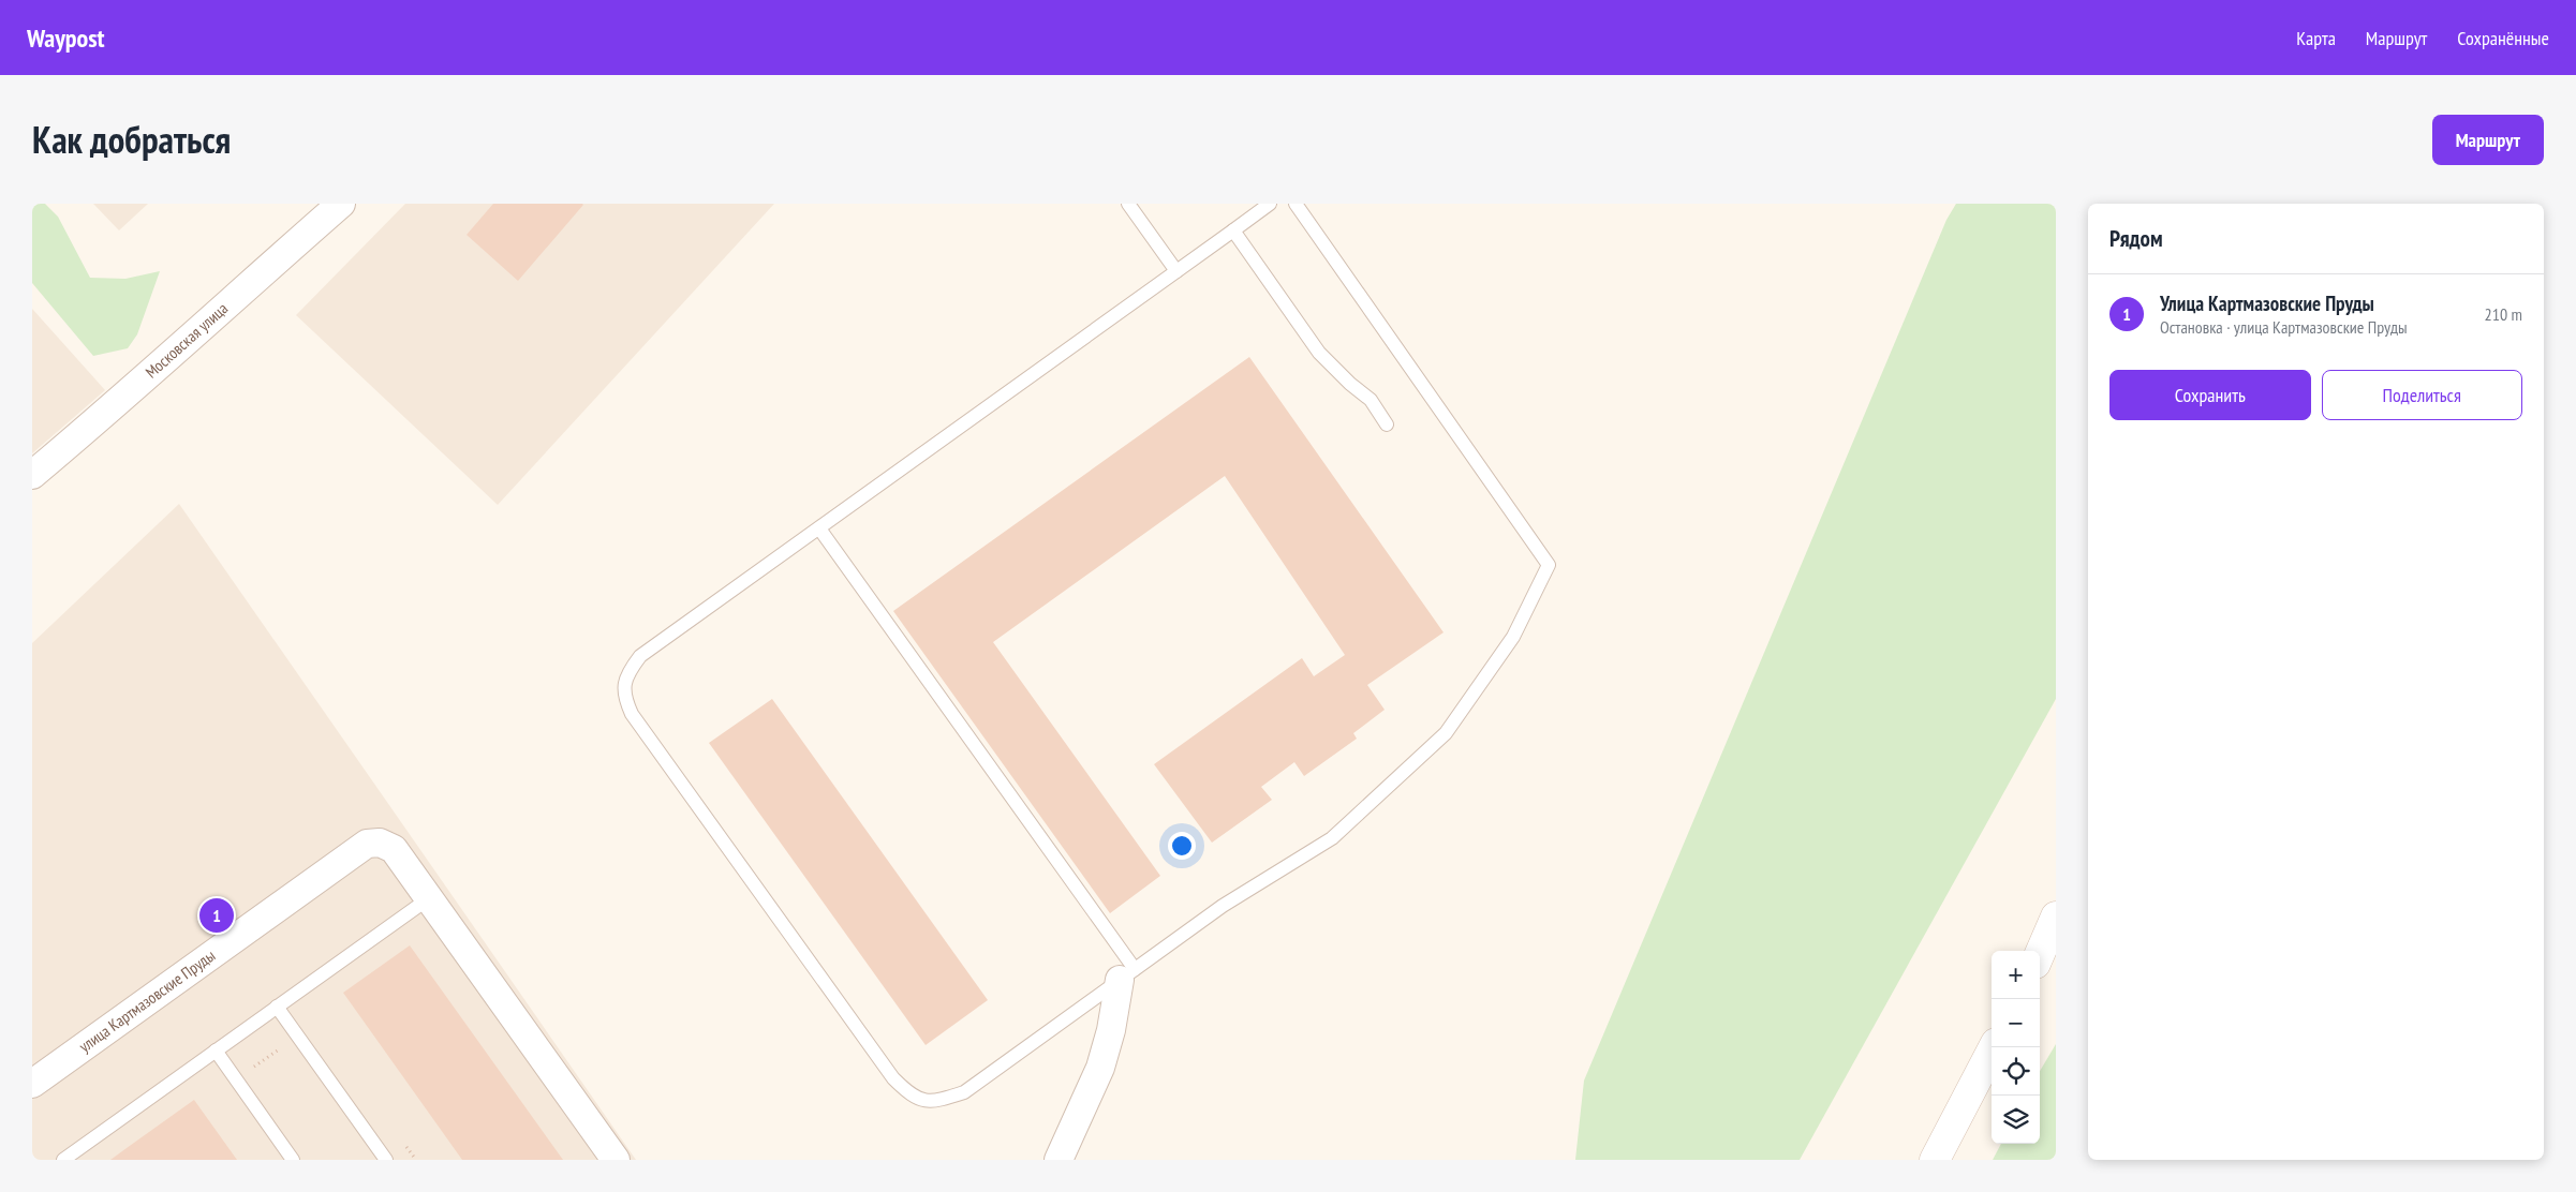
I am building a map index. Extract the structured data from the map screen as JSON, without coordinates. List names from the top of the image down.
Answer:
{
  "streets": {
    "street": ["Московская улица", "улица Картмазовские Пруды"]
  },
  "page": {
    "header": "Waypost",
    "nav": ["Карта", "Маршрут", "Сохранённые"],
    "title": "Как добраться",
    "buttons": [
      "Маршрут",
      ["Сохранить", "Поделиться"]
    ],
    "heading": "Рядом",
    "list": [
      {
        "mark": "1",
        "name": "Улица Картмазовские Пруды",
        "note": "Остановка · улица Картмазовские Пруды",
        "value": "210 m"
      }
    ],
    "pins": "1",
    "map_buttons": ["+", "−"]
  }
}
